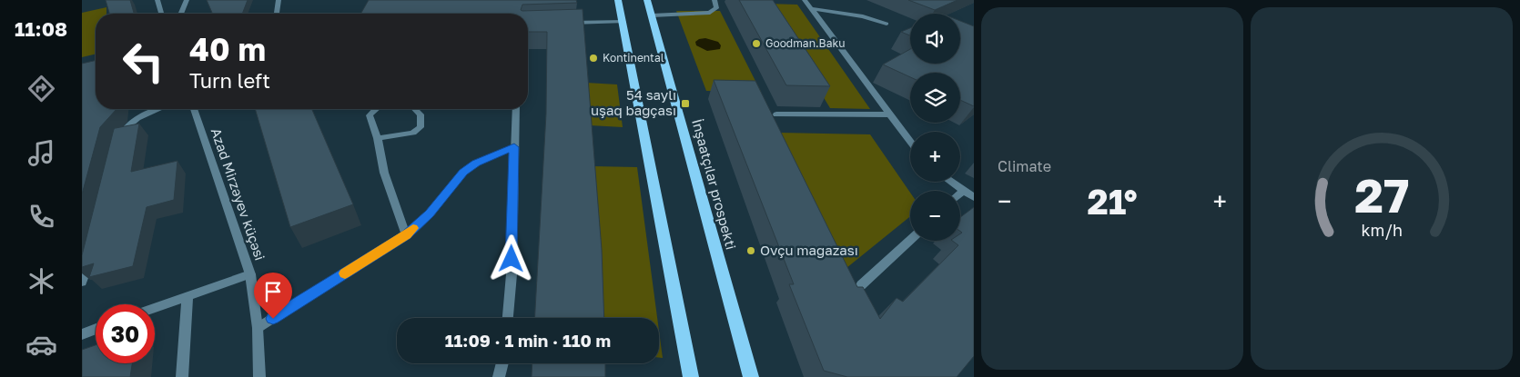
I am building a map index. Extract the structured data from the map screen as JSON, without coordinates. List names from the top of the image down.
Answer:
{
  "streets": {
    "main road": ["İnşaatçılar prospekti"],
    "street": ["Azad Mirzəyev küçəsi"]
  },
  "places": {
    "other": ["Goodman.Baku", "Kontinental", "Ovçu mağazası"],
    "transit": ["54 saylı uşaq bağçası"]
  },
  "page": {
    "tabs": "11:08",
    "tile": "Climate",
    "map_buttons": ["+", "−"],
    "turn": ["40 m", "Turn left"],
    "heat": ["−", "21°", "+"],
    "limit": "30",
    "trip": "11:09 · 1 min · 110 m",
    "gauge": ["27", "km/h"]
  }
}
